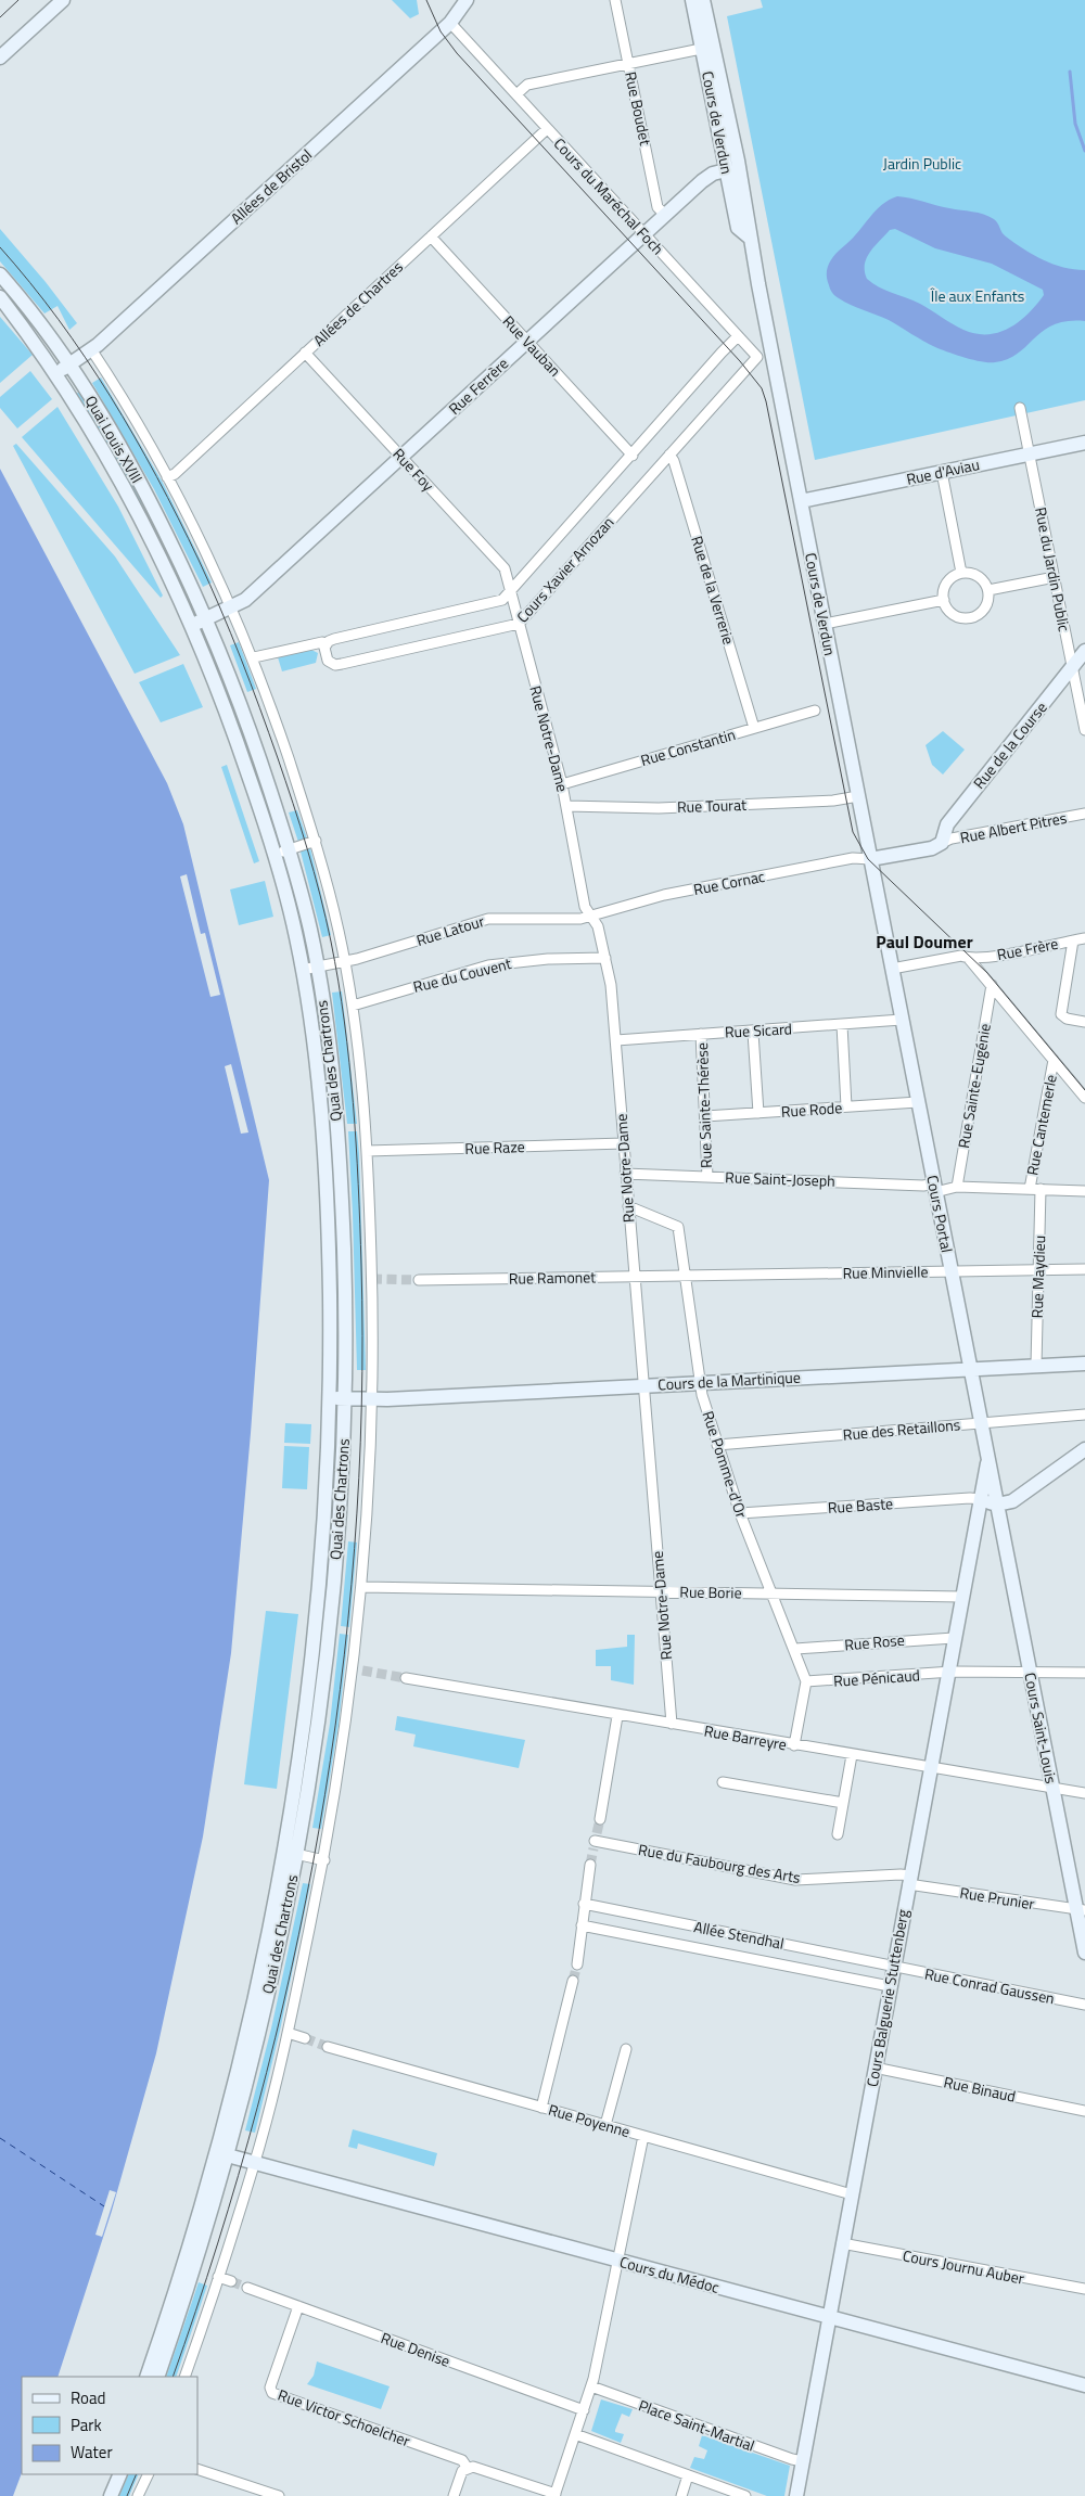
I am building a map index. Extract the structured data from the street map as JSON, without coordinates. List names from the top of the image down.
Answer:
{
  "streets": {
    "main road": [
      "Cours de Verdun",
      "Allées de Bristol",
      "Rue Ferrère",
      "Quai Louis XVIII",
      "Rue d'Aviau",
      "Rue de la Course",
      "Quai des Chartrons",
      "Cours Portal",
      "Cours de la Martinique",
      "Cours Saint-Louis",
      "Cours Balguerie Stuttenberg",
      "Cours du Médoc"
    ],
    "street": [
      "Rue Boudet",
      "Cours du Maréchal Foch",
      "Allées de Chartres",
      "Rue Vauban",
      "Rue Foy",
      "Cours Xavier Arnozan",
      "Rue du Jardin Public",
      "Rue de la Verrerie",
      "Rue Notre-Dame",
      "Rue Constantin",
      "Rue Tourat",
      "Rue Albert Pitres",
      "Rue Cornac",
      "Rue Latour",
      "Rue Frère",
      "Rue du Couvent",
      "Rue Sicard",
      "Rue Sainte-Eugénie",
      "Rue Sainte-Thérèse",
      "Rue Rode",
      "Rue Cantemerle",
      "Rue Raze",
      "Rue Saint-Joseph",
      "Rue Minvielle",
      "Rue Maydieu",
      "Rue Ramonet",
      "Rue des Retaillons",
      "Rue Pomme-d'Or",
      "Rue Baste",
      "Rue Borie",
      "Rue Rose",
      "Rue Pénicaud",
      "Rue Barreyre",
      "Rue du Faubourg des Arts",
      "Rue Prunier",
      "Allée Stendhal",
      "Rue Conrad Gaussen",
      "Rue Binaud",
      "Rue Poyenne",
      "Cours Journu Auber",
      "Rue Denise",
      "Rue Victor Schoelcher",
      "Place Saint-Martial"
    ]
  },
  "crossings": [
    ["Rue Boudet", "Rue Ferrère"],
    ["Cours de Verdun", "Rue Ferrère"],
    ["Cours de Verdun", "Rue d'Aviau"],
    ["Cours de Verdun", "Rue Tourat"],
    ["Cours de Verdun", "Rue Cornac"],
    ["Cours de Verdun", "Rue Frère"],
    ["Cours de Verdun", "Cours Portal"],
    ["Allées de Bristol", "Cours du Maréchal Foch"],
    ["Allées de Bristol", "Quai Louis XVIII"],
    ["Cours du Maréchal Foch", "Allées de Chartres"],
    ["Cours du Maréchal Foch", "Rue Ferrère"],
    ["Cours du Maréchal Foch", "Cours Xavier Arnozan"],
    ["Allées de Chartres", "Rue Vauban"],
    ["Allées de Chartres", "Quai Louis XVIII"],
    ["Allées de Chartres", "Rue Foy"],
    ["Rue Vauban", "Rue Ferrère"],
    ["Rue Vauban", "Cours Xavier Arnozan"],
    ["Rue Ferrère", "Quai Louis XVIII"],
    ["Rue Ferrère", "Rue Foy"],
    ["Rue Ferrère", "Quai des Chartrons"],
    ["Quai Louis XVIII", "Cours Xavier Arnozan"],
    ["Quai Louis XVIII", "Quai des Chartrons"],
    ["Rue Foy", "Cours Xavier Arnozan"],
    ["Rue Foy", "Rue Notre-Dame"],
    ["Rue d'Aviau", "Rue du Jardin Public"],
    ["Cours Xavier Arnozan", "Rue de la Verrerie"],
    ["Cours Xavier Arnozan", "Rue Notre-Dame"],
    ["Cours Xavier Arnozan", "Quai des Chartrons"],
    ["Rue du Jardin Public", "Rue de la Course"],
    ["Rue de la Verrerie", "Rue Constantin"],
    ["Rue Notre-Dame", "Rue Constantin"],
    ["Rue Notre-Dame", "Rue Tourat"],
    ["Rue Notre-Dame", "Rue Cornac"],
    ["Rue Notre-Dame", "Rue Latour"],
    ["Rue Notre-Dame", "Rue du Couvent"],
    ["Rue Notre-Dame", "Rue Sicard"],
    ["Rue Notre-Dame", "Rue Raze"],
    ["Rue Notre-Dame", "Rue Saint-Joseph"],
    ["Rue Notre-Dame", "Rue Ramonet"],
    ["Rue Notre-Dame", "Cours de la Martinique"],
    ["Rue Notre-Dame", "Rue Pomme-d'Or"],
    ["Rue Notre-Dame", "Rue Borie"],
    ["Rue Notre-Dame", "Rue Barreyre"],
    ["Rue de la Course", "Rue Albert Pitres"],
    ["Rue Cornac", "Rue Latour"],
    ["Rue Latour", "Quai des Chartrons"],
    ["Rue Frère", "Cours Portal"],
    ["Rue du Couvent", "Quai des Chartrons"],
    ["Rue Sicard", "Rue Sainte-Thérèse"],
    ["Rue Sicard", "Cours Portal"],
    ["Quai des Chartrons", "Rue Raze"],
    ["Quai des Chartrons", "Cours de la Martinique"],
    ["Quai des Chartrons", "Rue Borie"],
    ["Quai des Chartrons", "Cours du Médoc"],
    ["Rue Sainte-Eugénie", "Rue Saint-Joseph"],
    ["Rue Sainte-Thérèse", "Rue Rode"],
    ["Rue Sainte-Thérèse", "Rue Saint-Joseph"],
    ["Rue Rode", "Cours Portal"],
    ["Rue Cantemerle", "Rue Saint-Joseph"],
    ["Rue Saint-Joseph", "Cours Portal"],
    ["Rue Saint-Joseph", "Rue Maydieu"],
    ["Cours Portal", "Rue Minvielle"],
    ["Cours Portal", "Cours de la Martinique"],
    ["Cours Portal", "Rue des Retaillons"],
    ["Cours Portal", "Rue Baste"],
    ["Cours Portal", "Cours Saint-Louis"],
    ["Cours Portal", "Cours Balguerie Stuttenberg"],
    ["Rue Minvielle", "Rue Maydieu"],
    ["Rue Minvielle", "Rue Ramonet"],
    ["Rue Minvielle", "Rue Pomme-d'Or"],
    ["Rue Maydieu", "Cours de la Martinique"],
    ["Rue Ramonet", "Rue Pomme-d'Or"],
    ["Cours de la Martinique", "Rue Pomme-d'Or"],
    ["Rue des Retaillons", "Rue Pomme-d'Or"],
    ["Rue Pomme-d'Or", "Rue Baste"],
    ["Rue Pomme-d'Or", "Rue Borie"],
    ["Rue Pomme-d'Or", "Rue Rose"],
    ["Rue Pomme-d'Or", "Rue Pénicaud"],
    ["Rue Pomme-d'Or", "Rue Barreyre"],
    ["Rue Baste", "Cours Balguerie Stuttenberg"],
    ["Rue Borie", "Cours Balguerie Stuttenberg"],
    ["Rue Rose", "Cours Balguerie Stuttenberg"],
    ["Rue Pénicaud", "Cours Saint-Louis"],
    ["Rue Pénicaud", "Cours Balguerie Stuttenberg"],
    ["Cours Saint-Louis", "Rue Barreyre"],
    ["Cours Saint-Louis", "Rue Prunier"],
    ["Rue Barreyre", "Cours Balguerie Stuttenberg"],
    ["Rue du Faubourg des Arts", "Rue Prunier"],
    ["Rue du Faubourg des Arts", "Cours Balguerie Stuttenberg"],
    ["Rue Prunier", "Cours Balguerie Stuttenberg"],
    ["Allée Stendhal", "Rue Conrad Gaussen"],
    ["Allée Stendhal", "Cours Balguerie Stuttenberg"],
    ["Rue Conrad Gaussen", "Cours Balguerie Stuttenberg"],
    ["Cours Balguerie Stuttenberg", "Rue Binaud"],
    ["Cours Balguerie Stuttenberg", "Rue Poyenne"],
    ["Cours Balguerie Stuttenberg", "Cours Journu Auber"],
    ["Cours Balguerie Stuttenberg", "Cours du Médoc"],
    ["Cours Balguerie Stuttenberg", "Place Saint-Martial"],
    ["Rue Denise", "Rue Victor Schoelcher"]
  ],
  "districts": ["Paul Doumer"],
  "parks": ["Jardin Public", "Île aux Enfants"],
  "legend": ["Road", "Park", "Water"]
}
